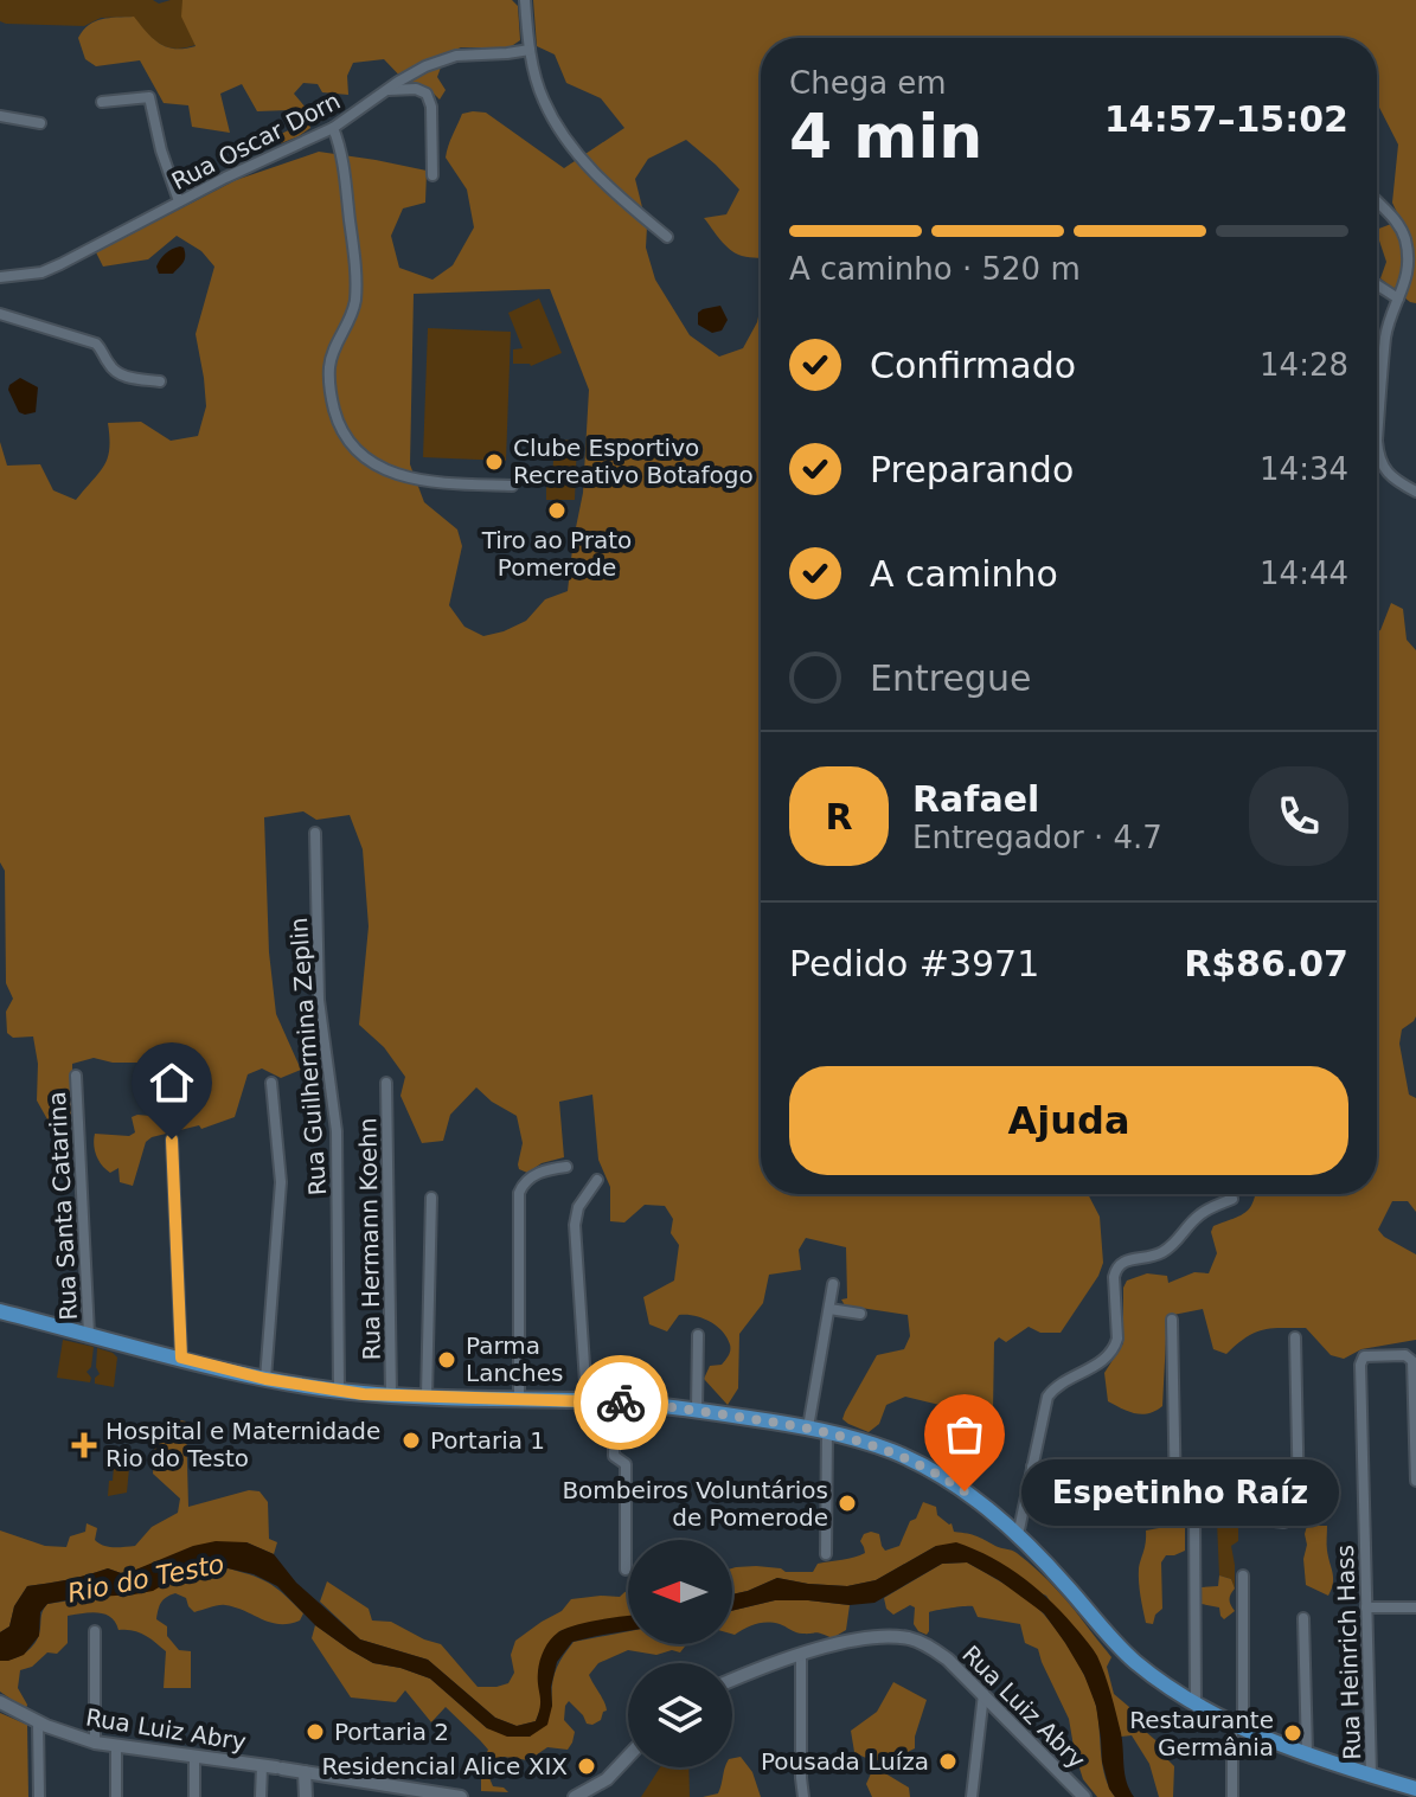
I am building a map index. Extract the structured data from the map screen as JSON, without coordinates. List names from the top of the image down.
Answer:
{
  "streets": {
    "street": [
      "Rua Oscar Dorn",
      "Rua Guilhermina Zeplin",
      "Rua Santa Catarina",
      "Rua Hermann Koehn",
      "Rua Heinrich Hass",
      "Rua Luiz Abry"
    ]
  },
  "water": ["Rio do Testo"],
  "places": {
    "other": [
      "Clube Esportivo Recreativo Botafogo",
      "Tiro ao Prato Pomerode",
      "Parma Lanches",
      "Portaria 1",
      "Espetinho Raíz",
      "Bombeiros Voluntários de Pomerode",
      "Portaria 2",
      "Restaurante Germânia",
      "Pousada Luíza",
      "Residencial Alice XIX"
    ],
    "health": ["Hospital e Maternidade Rio do Testo"]
  },
  "north": "left",
  "page": {
    "heading": ["4 min", "Chega em", "14:57–15:02"],
    "panel": [
      "Rafael",
      "Entregador · 4.7",
      "Pedido #3971",
      "R$86.07"
    ],
    "bar": "A caminho · 520 m",
    "list": [
      ["Confirmado", "14:28"],
      ["Preparando", "14:34"],
      ["A caminho", "14:44"],
      "Entregue"
    ],
    "round": "R",
    "buttons": "Ajuda",
    "bubble": "Espetinho Raíz"
  }
}
